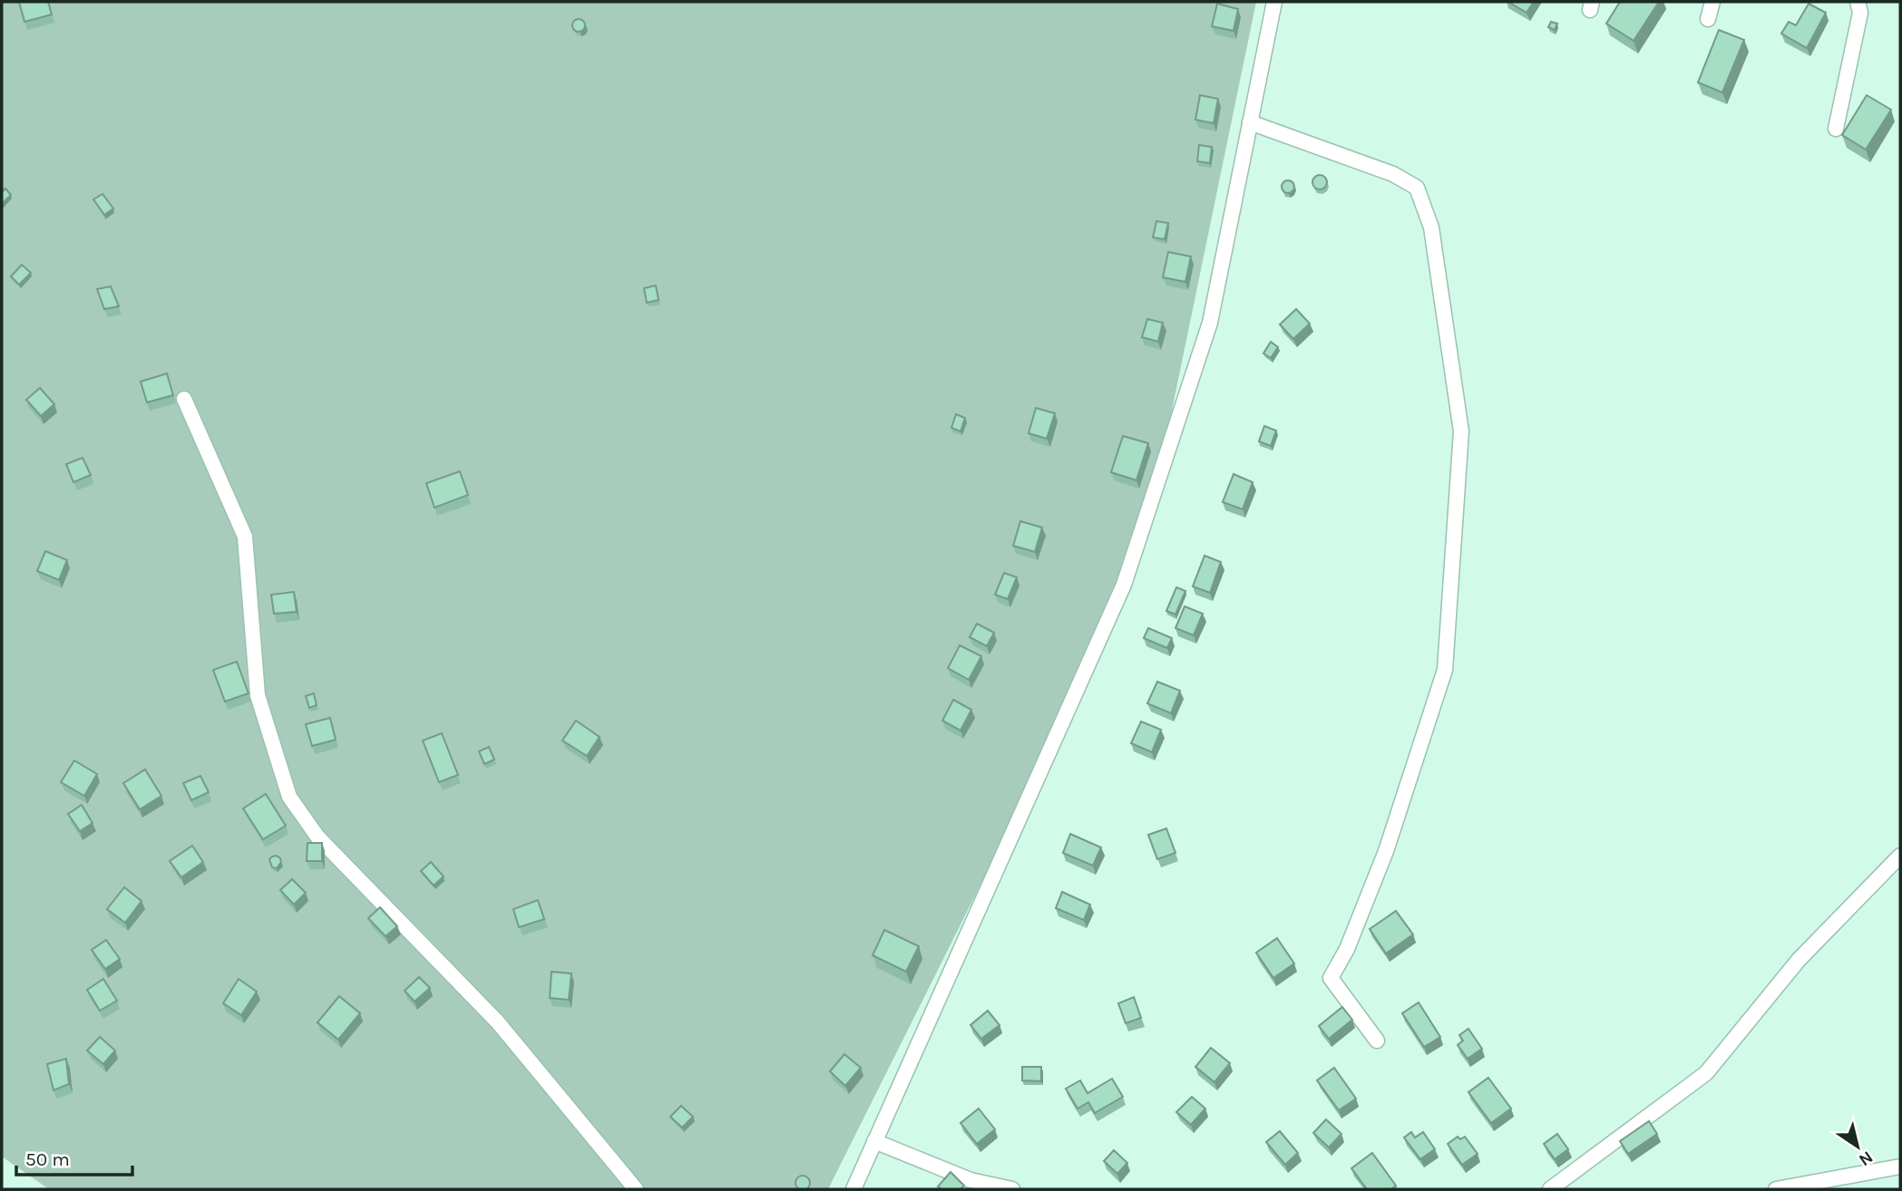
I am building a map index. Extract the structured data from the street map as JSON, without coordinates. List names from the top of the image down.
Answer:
{
  "scale_bar": "50 m",
  "north": "bottom right"
}
